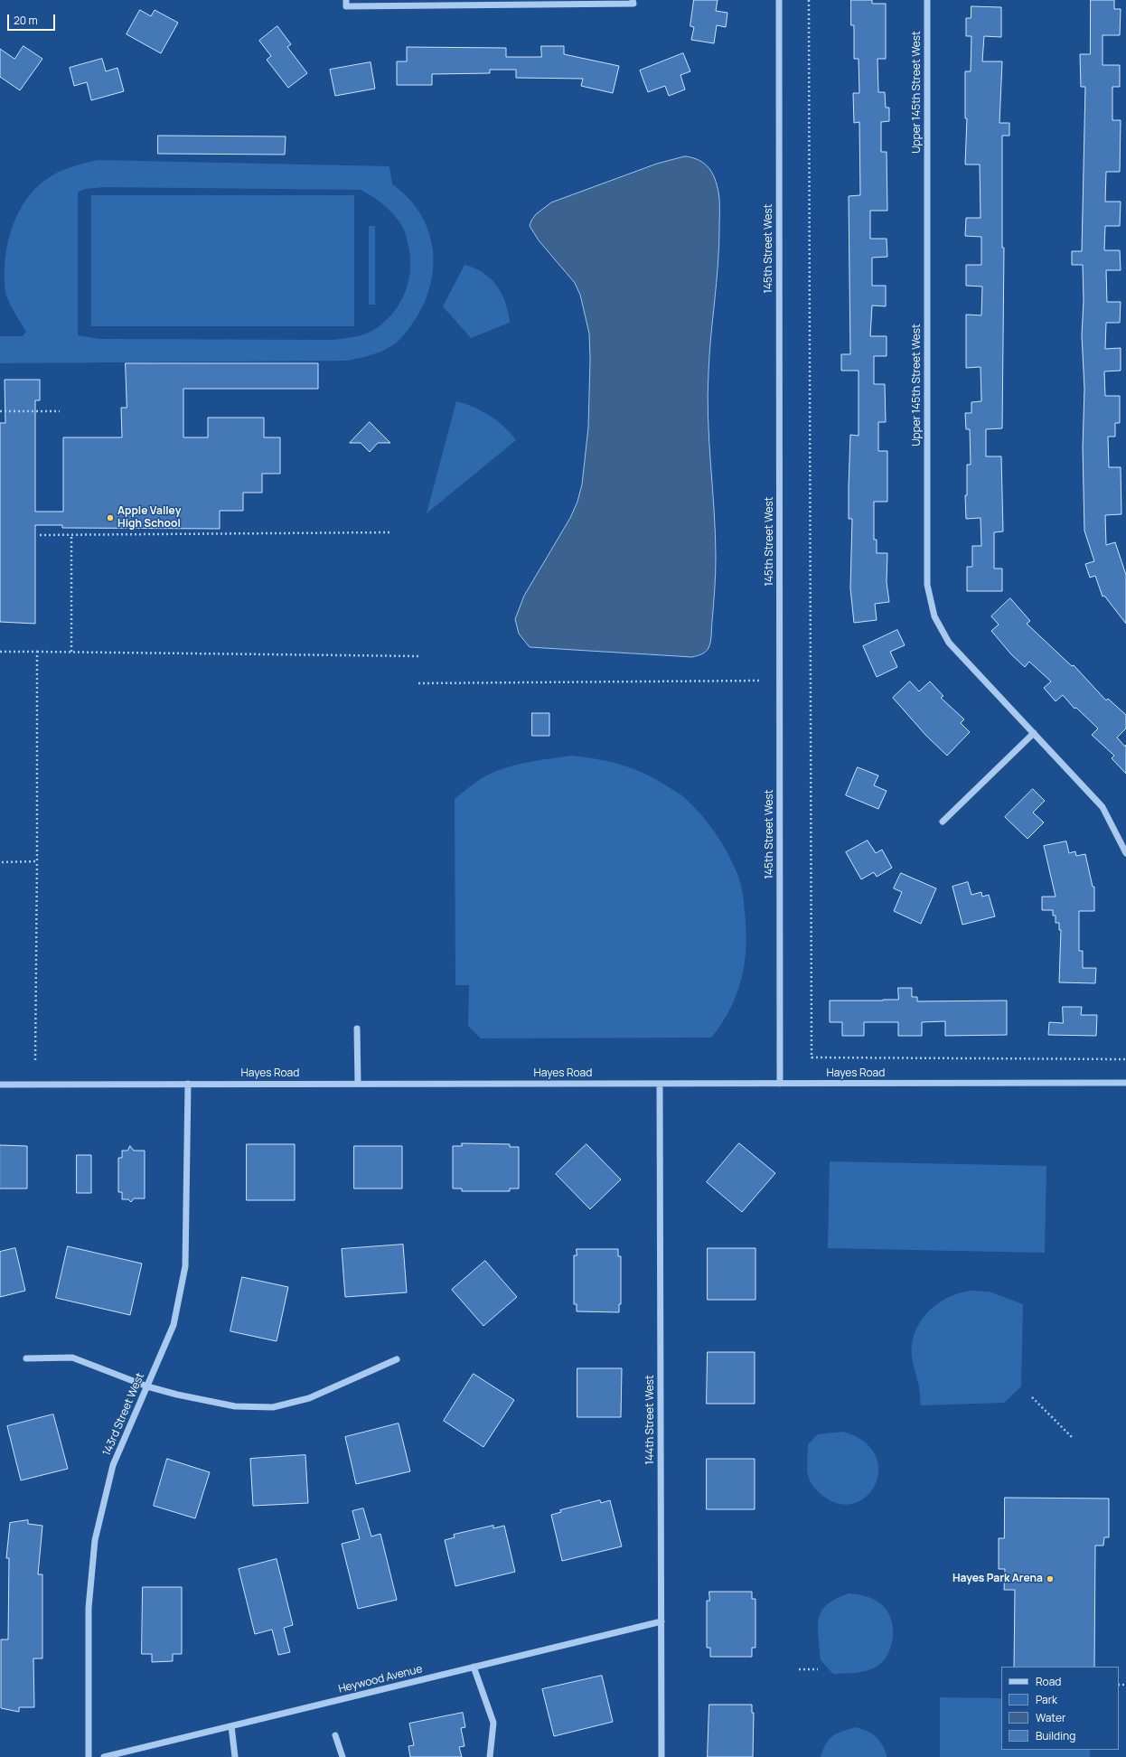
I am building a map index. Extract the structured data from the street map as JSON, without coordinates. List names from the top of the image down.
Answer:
{
  "streets": {
    "street": [
      "Upper 145th Street West",
      "145th Street West",
      "Hayes Road",
      "143rd Street West",
      "144th Street West",
      "Heywood Avenue"
    ]
  },
  "crossings": [
    ["145th Street West", "Hayes Road"],
    ["Hayes Road", "143rd Street West"],
    ["Hayes Road", "144th Street West"],
    ["144th Street West", "Heywood Avenue"]
  ],
  "places": ["Apple Valley High School", "Hayes Park Arena"],
  "legend": [
    "Road",
    "Park",
    "Water",
    "Building"
  ],
  "scale_bar": "20 m"
}
